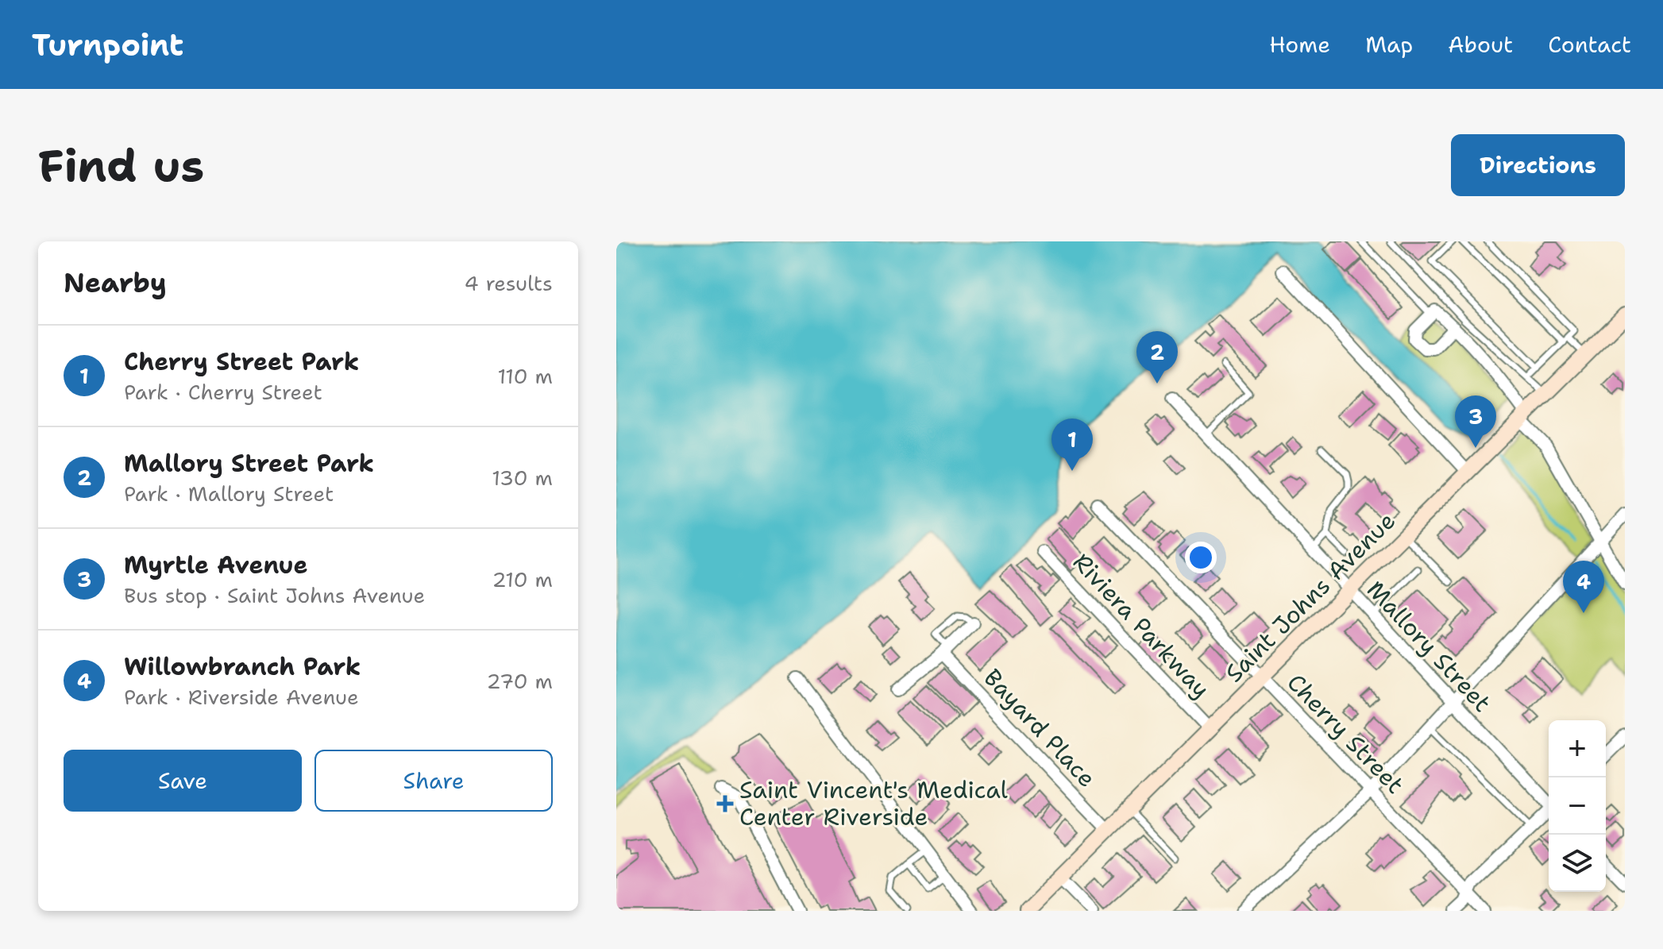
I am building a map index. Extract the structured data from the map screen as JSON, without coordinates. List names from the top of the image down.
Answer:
{
  "streets": {
    "main road": ["Saint Johns Avenue"],
    "street": [
      "Riviera Parkway",
      "Mallory Street",
      "Bayard Place",
      "Cherry Street"
    ]
  },
  "crossings": [
    ["Saint Johns Avenue", "Riviera Parkway"],
    ["Saint Johns Avenue", "Mallory Street"],
    ["Saint Johns Avenue", "Bayard Place"],
    ["Saint Johns Avenue", "Cherry Street"]
  ],
  "places": {
    "health": ["Saint Vincent's Medical Center Riverside"]
  },
  "page": {
    "header": "Turnpoint",
    "nav": [
      "Home",
      "Map",
      "About",
      "Contact"
    ],
    "buttons": [
      "Directions",
      ["Save", "Share"]
    ],
    "title": "Find us",
    "heading": ["Nearby", "4 results"],
    "list": [
      {
        "mark": "1",
        "name": "Cherry Street Park",
        "note": "Park · Cherry Street",
        "value": "110 m"
      },
      {
        "mark": "2",
        "name": "Mallory Street Park",
        "note": "Park · Mallory Street",
        "value": "130 m"
      },
      {
        "mark": "3",
        "name": "Myrtle Avenue",
        "note": "Bus stop · Saint Johns Avenue",
        "value": "210 m"
      },
      {
        "mark": "4",
        "name": "Willowbranch Park",
        "note": "Park · Riverside Avenue",
        "value": "270 m"
      }
    ],
    "pins": [
      "2",
      "3",
      "1",
      "4"
    ],
    "map_buttons": ["+", "−"]
  }
}
